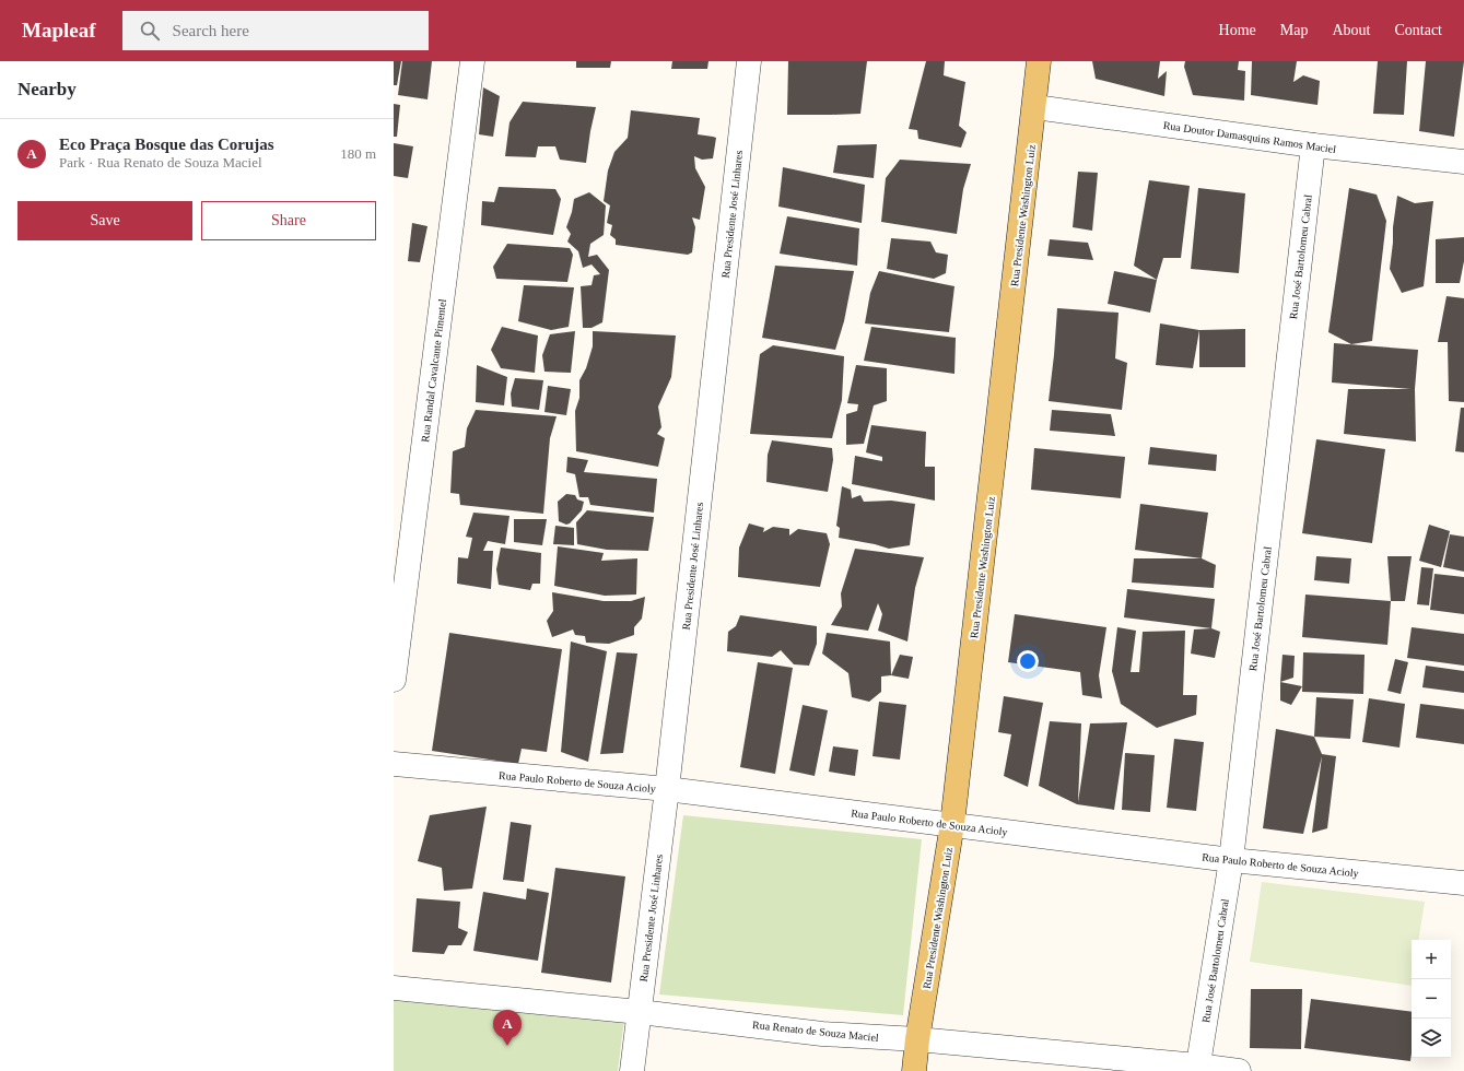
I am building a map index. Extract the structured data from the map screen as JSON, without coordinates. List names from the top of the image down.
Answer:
{
  "streets": {
    "main road": ["Rua Presidente Washington Luiz"],
    "street": [
      "Rua Doutor Damasquins Ramos Maciel",
      "Rua Presidente José Linhares",
      "Rua José Bartolomeu Cabral",
      "Rua Randal Cavalcante Pimentel",
      "Rua Paulo Roberto de Souza Acioly",
      "Rua Renato de Souza Maciel"
    ]
  },
  "crossings": [
    ["Rua Doutor Damasquins Ramos Maciel", "Rua Presidente Washington Luiz"],
    ["Rua Doutor Damasquins Ramos Maciel", "Rua José Bartolomeu Cabral"],
    ["Rua Presidente José Linhares", "Rua Paulo Roberto de Souza Acioly"],
    ["Rua Presidente José Linhares", "Rua Renato de Souza Maciel"],
    ["Rua Presidente Washington Luiz", "Rua Paulo Roberto de Souza Acioly"],
    ["Rua Presidente Washington Luiz", "Rua Renato de Souza Maciel"],
    ["Rua José Bartolomeu Cabral", "Rua Paulo Roberto de Souza Acioly"],
    ["Rua José Bartolomeu Cabral", "Rua Renato de Souza Maciel"]
  ],
  "page": {
    "header": "Mapleaf",
    "search": "Search here",
    "nav": [
      "Home",
      "Map",
      "About",
      "Contact"
    ],
    "heading": "Nearby",
    "list": [
      {
        "mark": "A",
        "name": "Eco Praça Bosque das Corujas",
        "note": "Park · Rua Renato de Souza Maciel",
        "value": "180 m"
      }
    ],
    "buttons": ["Save", "Share"],
    "map_buttons": ["+", "−"],
    "pins": "A"
  }
}
